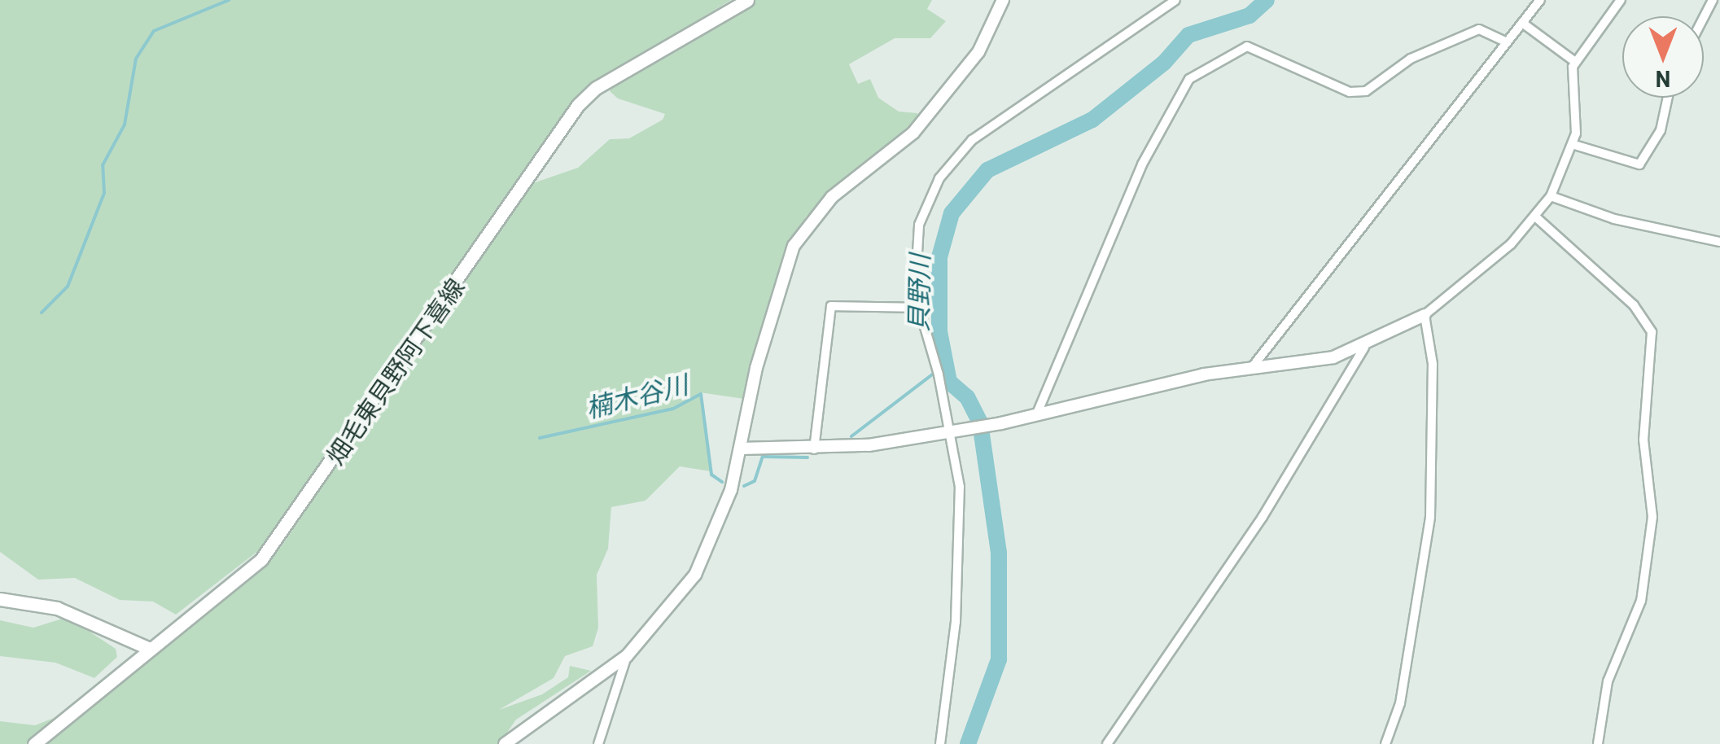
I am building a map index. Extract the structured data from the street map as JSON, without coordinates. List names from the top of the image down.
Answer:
{
  "streets": {
    "main road": ["畑毛東貝野阿下喜線"]
  },
  "water": ["貝野川", "楠木谷川"],
  "north": "bottom"
}
